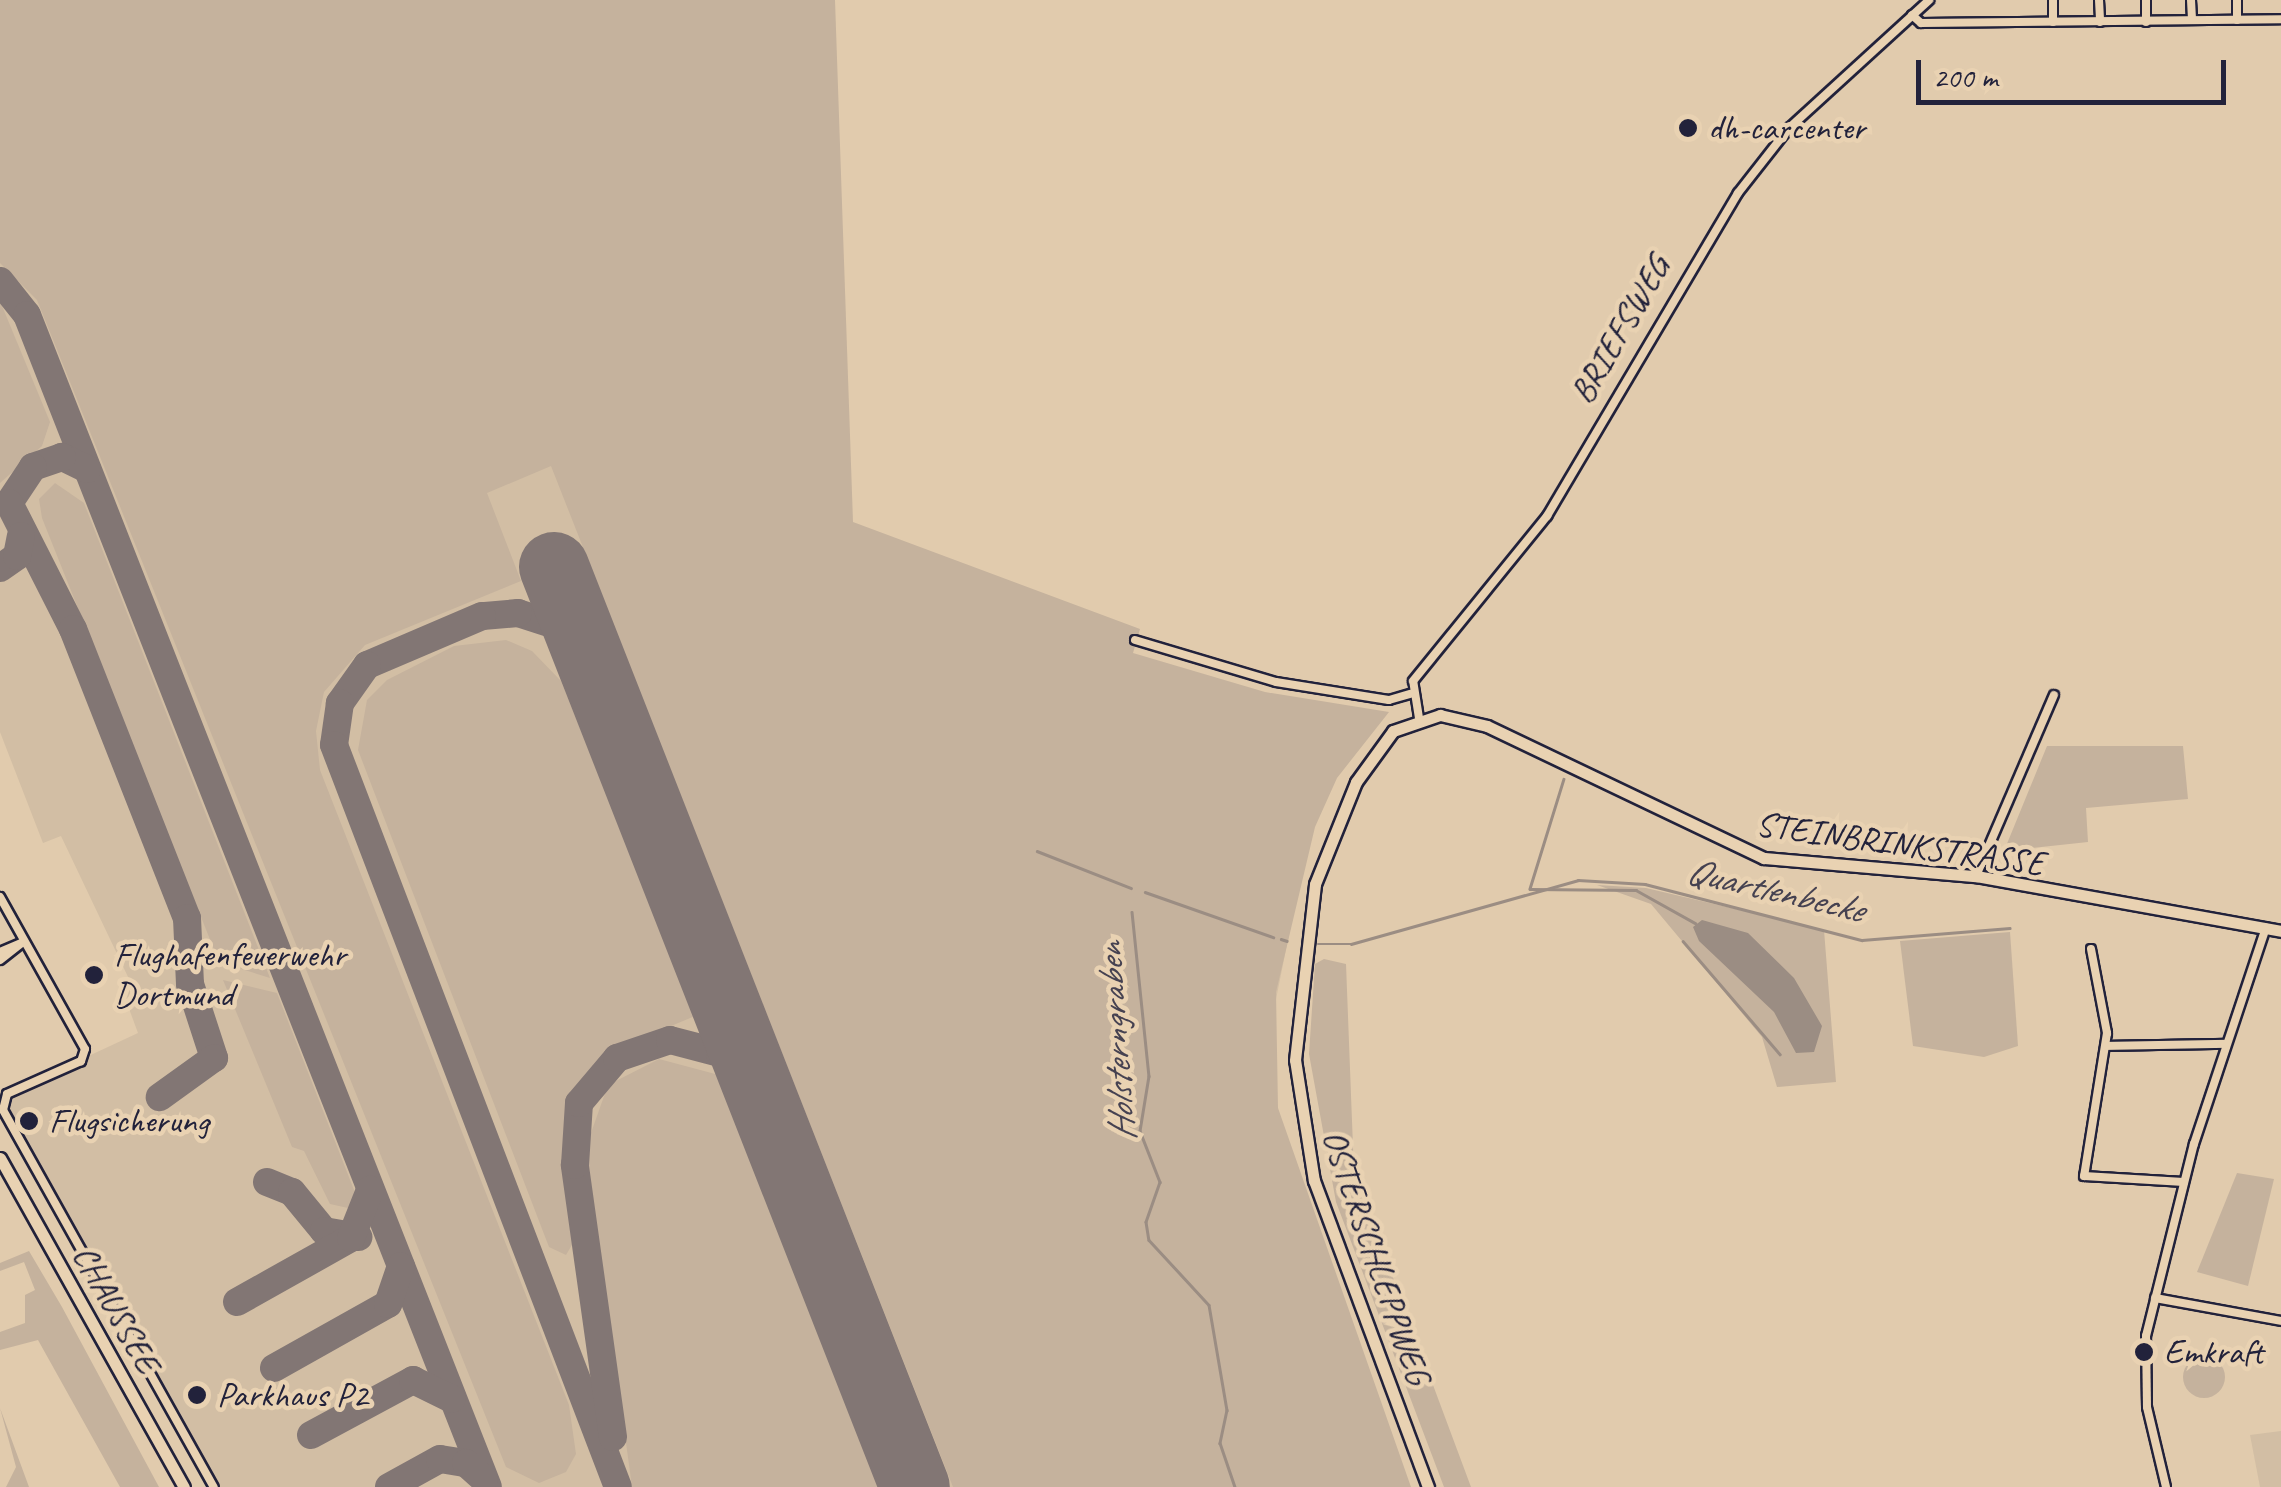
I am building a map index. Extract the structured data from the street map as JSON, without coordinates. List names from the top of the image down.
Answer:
{
  "streets": {
    "street": [
      "BRIEFSWEG",
      "STEINBRINKSTRASSE",
      "OSTERSCHLEPPWEG",
      "CHAUSSEE"
    ]
  },
  "crossings": [
    ["STEINBRINKSTRASSE", "OSTERSCHLEPPWEG"]
  ],
  "water": ["Quartlenbecke", "Holsterngraben"],
  "places": [
    "dh-carcenter",
    "Flughafenfeuerwehr Dortmund",
    "Flugsicherung",
    "Emkraft",
    "Parkhaus P2"
  ],
  "scale_bar": "200 m"
}
